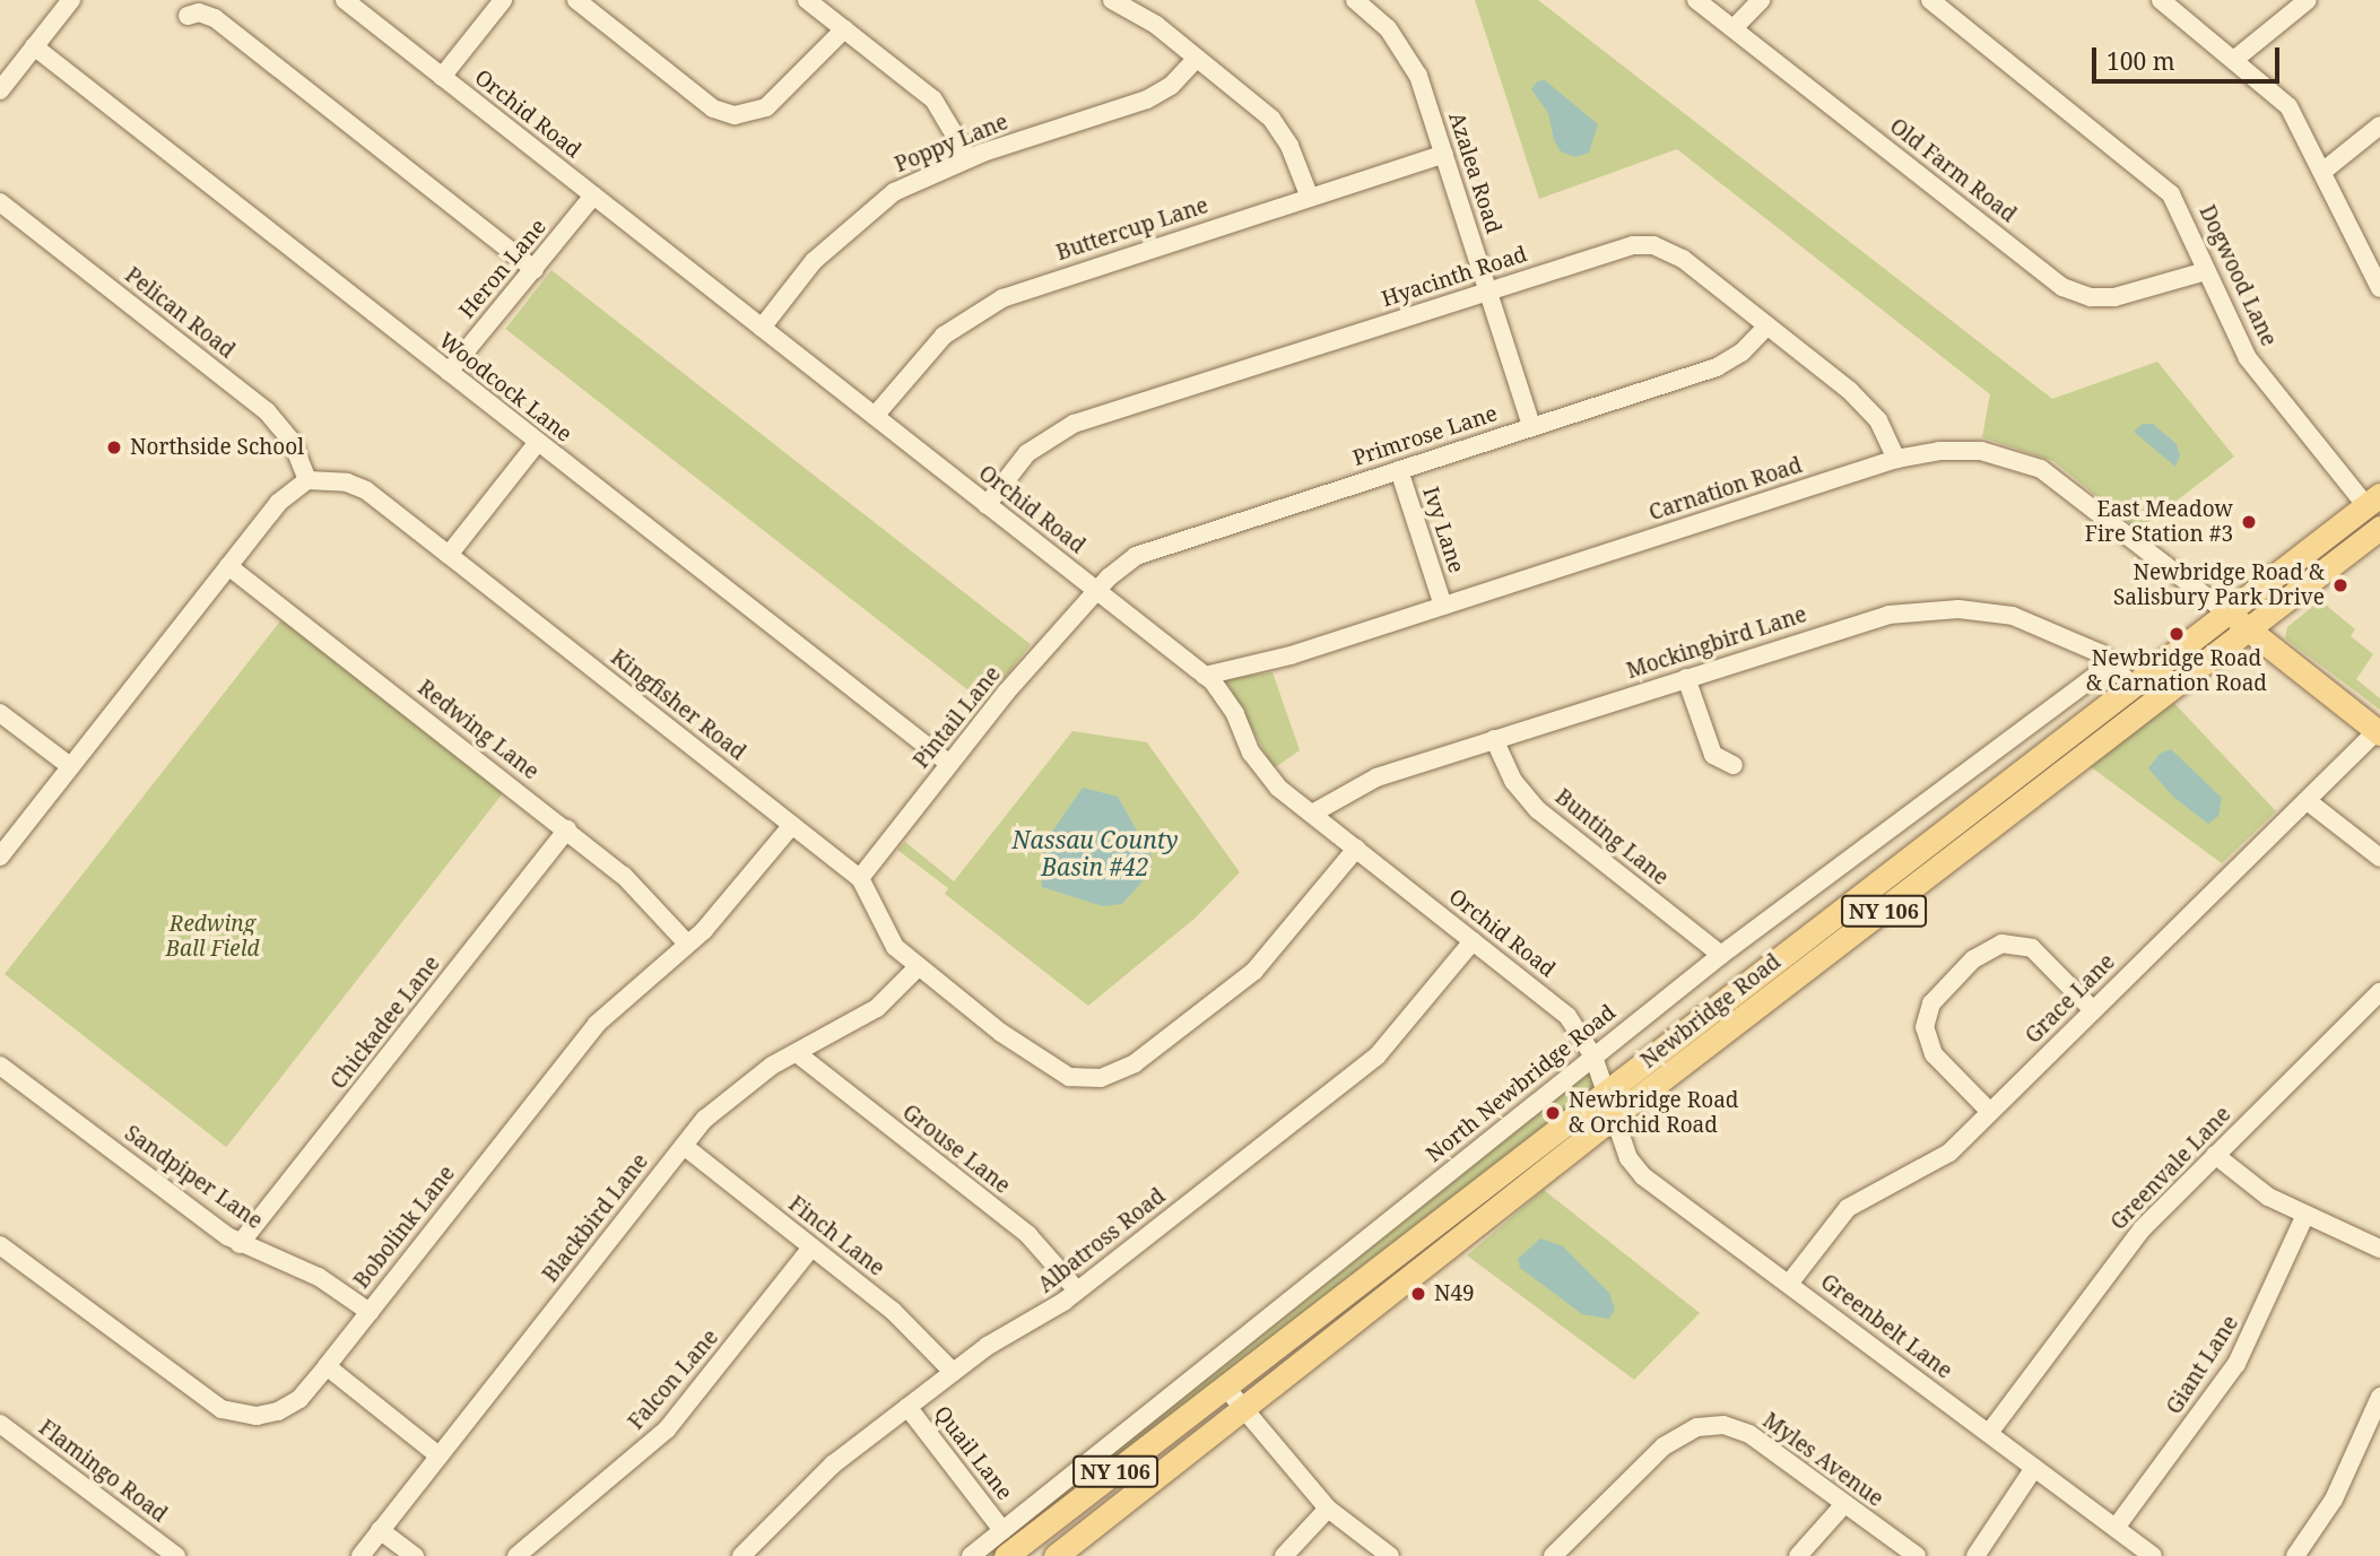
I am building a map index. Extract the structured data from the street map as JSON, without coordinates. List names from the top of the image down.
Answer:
{
  "streets": {
    "main road": ["NY 106", "Newbridge Road"],
    "street": [
      "Orchid Road",
      "Poppy Lane",
      "Old Farm Road",
      "Azalea Road",
      "Buttercup Lane",
      "Heron Lane",
      "Dogwood Lane",
      "Hyacinth Road",
      "Pelican Road",
      "Woodcock Lane",
      "Primrose Lane",
      "Carnation Road",
      "Ivy Lane",
      "Mockingbird Lane",
      "Kingfisher Road",
      "Pintail Lane",
      "Redwing Lane",
      "Bunting Lane",
      "Grace Lane",
      "Chickadee Lane",
      "North Newbridge Road",
      "Grouse Lane",
      "Greenvale Lane",
      "Sandpiper Lane",
      "Blackbird Lane",
      "Bobolink Lane",
      "Finch Lane",
      "Albatross Road",
      "Greenbelt Lane",
      "Giant Lane",
      "Falcon Lane",
      "Quail Lane",
      "Myles Avenue",
      "Flamingo Road"
    ]
  },
  "crossings": [
    ["Orchid Road", "Poppy Lane"],
    ["Orchid Road", "Buttercup Lane"],
    ["Orchid Road", "Heron Lane"],
    ["Orchid Road", "Hyacinth Road"],
    ["Orchid Road", "Primrose Lane"],
    ["Orchid Road", "Carnation Road"],
    ["Orchid Road", "Mockingbird Lane"],
    ["Orchid Road", "Kingfisher Road"],
    ["Orchid Road", "Pintail Lane"],
    ["Orchid Road", "Newbridge Road"],
    ["Orchid Road", "North Newbridge Road"],
    ["Orchid Road", "Albatross Road"],
    ["Orchid Road", "Greenbelt Lane"],
    ["Old Farm Road", "Dogwood Lane"],
    ["Azalea Road", "Buttercup Lane"],
    ["Azalea Road", "Hyacinth Road"],
    ["Azalea Road", "Primrose Lane"],
    ["Heron Lane", "Woodcock Lane"],
    ["Dogwood Lane", "Newbridge Road"],
    ["Hyacinth Road", "Primrose Lane"],
    ["Hyacinth Road", "Carnation Road"],
    ["Pelican Road", "Kingfisher Road"],
    ["Woodcock Lane", "Pintail Lane"],
    ["Primrose Lane", "Ivy Lane"],
    ["Primrose Lane", "Pintail Lane"],
    ["Carnation Road", "Ivy Lane"],
    ["Carnation Road", "Newbridge Road"],
    ["Mockingbird Lane", "Bunting Lane"],
    ["Mockingbird Lane", "Newbridge Road"],
    ["Mockingbird Lane", "North Newbridge Road"],
    ["Kingfisher Road", "Pintail Lane"],
    ["Kingfisher Road", "Blackbird Lane"],
    ["Kingfisher Road", "Bobolink Lane"],
    ["Redwing Lane", "Chickadee Lane"],
    ["Redwing Lane", "Bobolink Lane"],
    ["Bunting Lane", "North Newbridge Road"],
    ["Grace Lane", "Greenbelt Lane"],
    ["Newbridge Road", "Greenbelt Lane"],
    ["Chickadee Lane", "Sandpiper Lane"],
    ["North Newbridge Road", "Quail Lane"],
    ["Grouse Lane", "Blackbird Lane"],
    ["Grouse Lane", "Albatross Road"],
    ["Greenvale Lane", "Greenbelt Lane"],
    ["Sandpiper Lane", "Bobolink Lane"],
    ["Blackbird Lane", "Finch Lane"],
    ["Finch Lane", "Albatross Road"],
    ["Finch Lane", "Falcon Lane"],
    ["Albatross Road", "Quail Lane"],
    ["Greenbelt Lane", "Giant Lane"]
  ],
  "water": ["Nassau County Basin #42"],
  "parks": ["Redwing Ball Field"],
  "places": [
    "Northside School",
    "East Meadow Fire Station #3",
    "Newbridge Road & Salisbury Park Drive",
    "Newbridge Road & Carnation Road",
    "Newbridge Road & Orchid Road",
    "N49"
  ],
  "scale_bar": "100 m"
}
